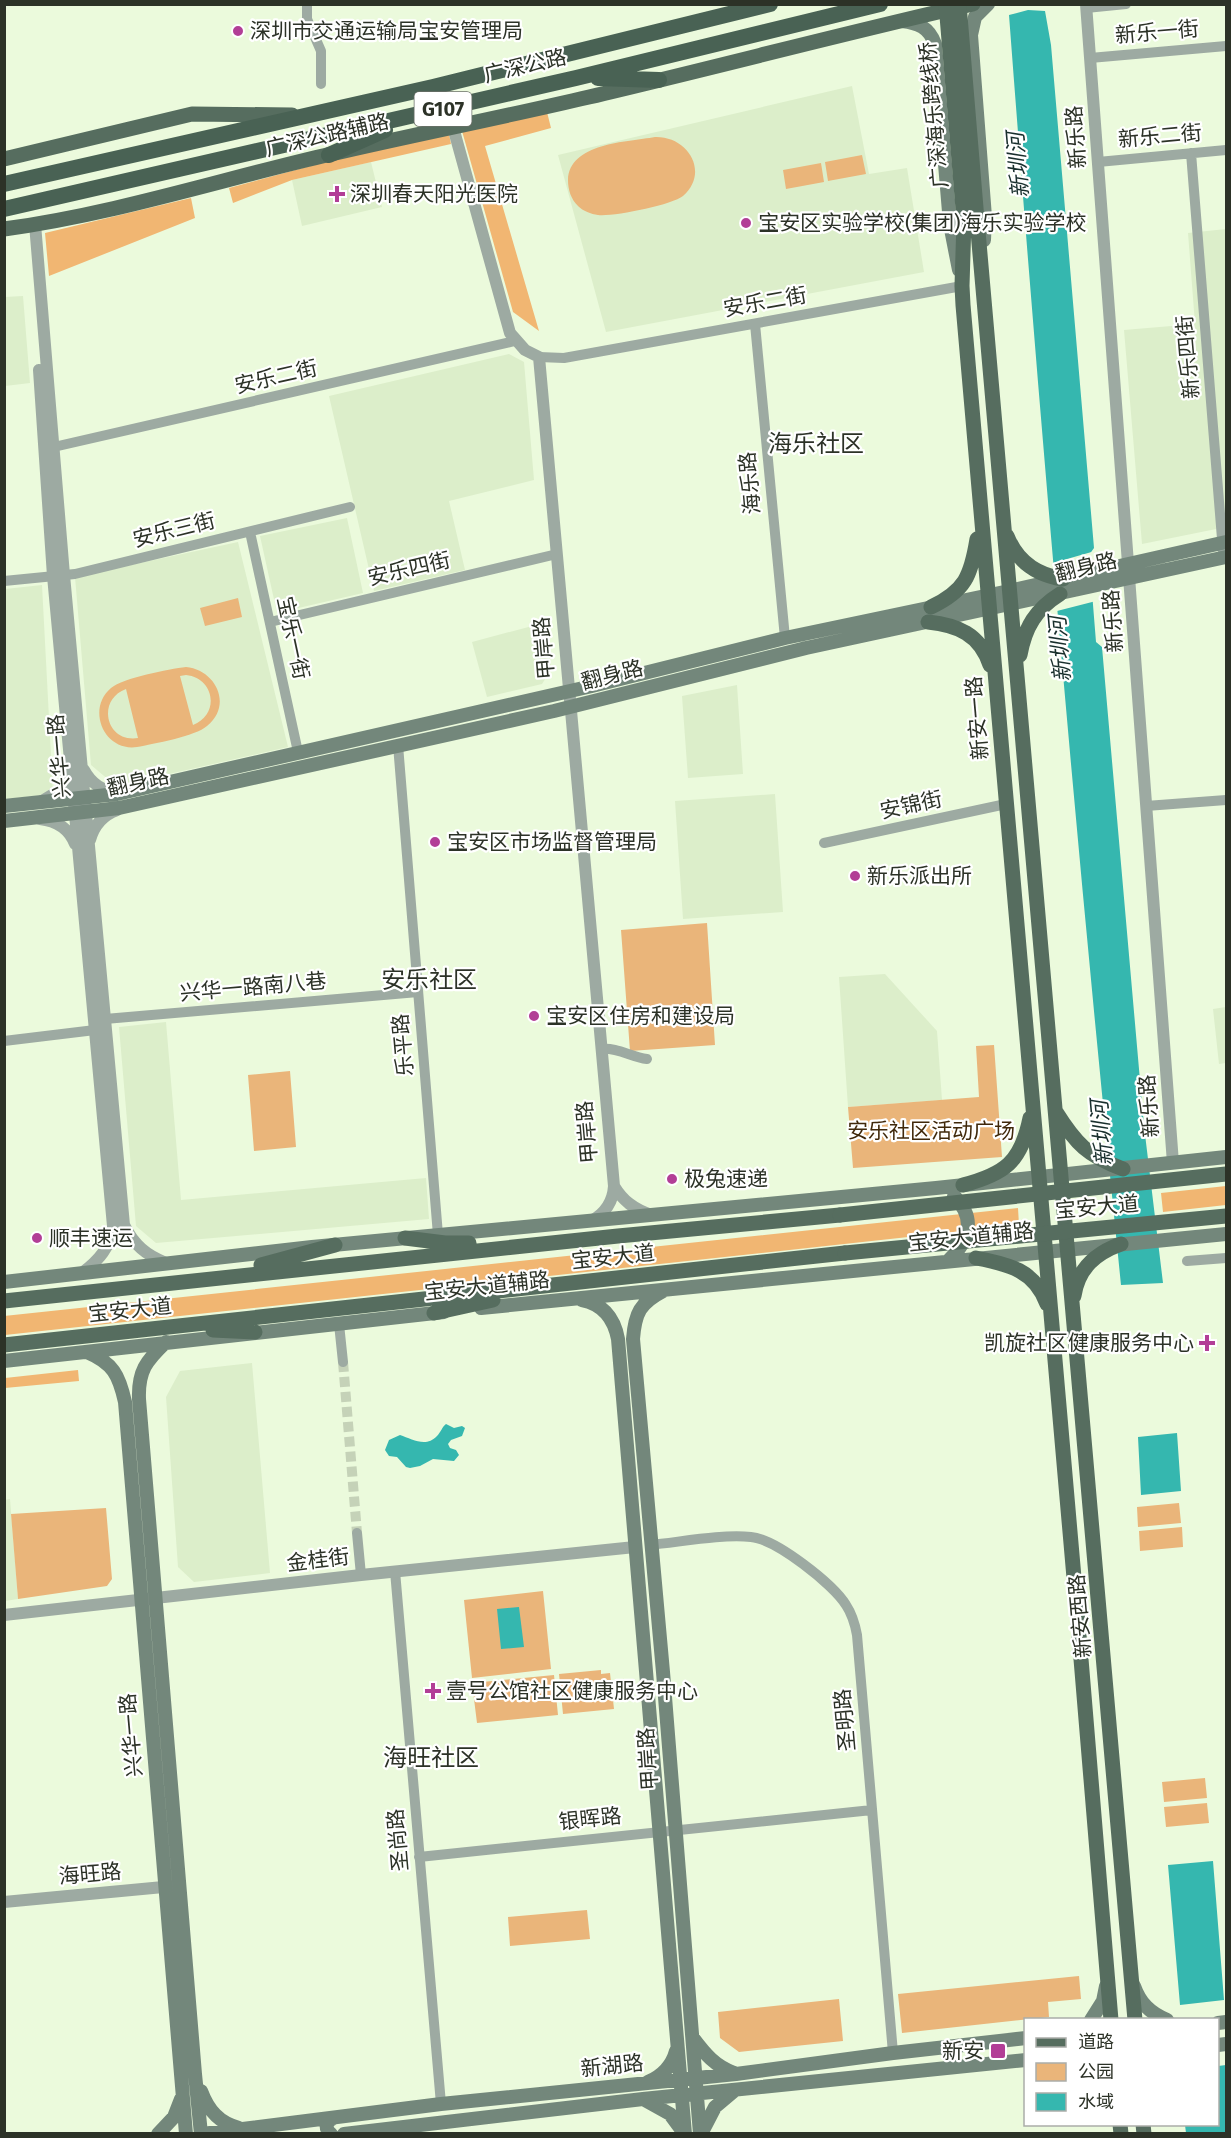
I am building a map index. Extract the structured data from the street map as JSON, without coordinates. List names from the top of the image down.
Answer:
{
  "streets": {
    "highway": ["广深公路", "G107"],
    "main road": [
      "广深海乐跨线桥",
      "广深公路辅路",
      "翻身路",
      "甲岸路",
      "新安一路",
      "兴华一路",
      "宝安大道",
      "宝安大道辅路",
      "新安西路",
      "新湖路"
    ],
    "street": [
      "新乐一街",
      "新乐二街",
      "新乐路",
      "安乐二街",
      "新乐四街",
      "海乐路",
      "安乐三街",
      "安乐四街",
      "宝乐一街",
      "安锦街",
      "兴华一路南八巷",
      "乐平路",
      "金桂街",
      "圣明路",
      "银晖路",
      "圣尚路",
      "海旺路"
    ]
  },
  "crossings": [
    ["新乐一街", "新乐路"],
    ["广深公路", "广深公路辅路"],
    ["广深海乐跨线桥", "新安一路"],
    ["广深公路辅路", "兴华一路"],
    ["新乐二街", "新乐路"],
    ["新乐二街", "新乐四街"],
    ["新乐路", "翻身路"],
    ["安乐二街", "海乐路"],
    ["安乐二街", "甲岸路"],
    ["安乐二街", "新安一路"],
    ["安乐二街", "兴华一路"],
    ["新乐四街", "翻身路"],
    ["海乐路", "翻身路"],
    ["安乐三街", "宝乐一街"],
    ["安乐三街", "兴华一路"],
    ["翻身路", "宝乐一街"],
    ["翻身路", "甲岸路"],
    ["翻身路", "新安一路"],
    ["翻身路", "兴华一路"],
    ["翻身路", "乐平路"],
    ["安乐四街", "宝乐一街"],
    ["安乐四街", "甲岸路"],
    ["甲岸路", "宝安大道辅路"],
    ["甲岸路", "金桂街"],
    ["甲岸路", "圣明路"],
    ["甲岸路", "银晖路"],
    ["甲岸路", "新湖路"],
    ["新安一路", "安锦街"],
    ["新安一路", "新安西路"],
    ["兴华一路", "兴华一路南八巷"],
    ["兴华一路", "宝安大道"],
    ["兴华一路", "金桂街"],
    ["兴华一路", "海旺路"],
    ["兴华一路", "新湖路"],
    ["兴华一路南八巷", "乐平路"],
    ["宝安大道辅路", "新安西路"],
    ["金桂街", "圣尚路"],
    ["圣明路", "银晖路"],
    ["圣明路", "新湖路"],
    ["银晖路", "圣尚路"],
    ["圣尚路", "新湖路"]
  ],
  "districts": ["海乐社区", "安乐社区", "海旺社区"],
  "water": ["新圳河"],
  "parks": ["安乐社区活动广场"],
  "places": {
    "other": [
      "深圳市交通运输局宝安管理局",
      "宝安区实验学校(集团)海乐实验学校",
      "宝安区市场监督管理局",
      "新乐派出所",
      "宝安区住房和建设局",
      "极兔速递",
      "顺丰速运"
    ],
    "health": ["深圳春天阳光医院", "凯旋社区健康服务中心", "壹号公馆社区健康服务中心"],
    "transit": ["新安"]
  },
  "legend": ["道路", "公园", "水域"]
}
